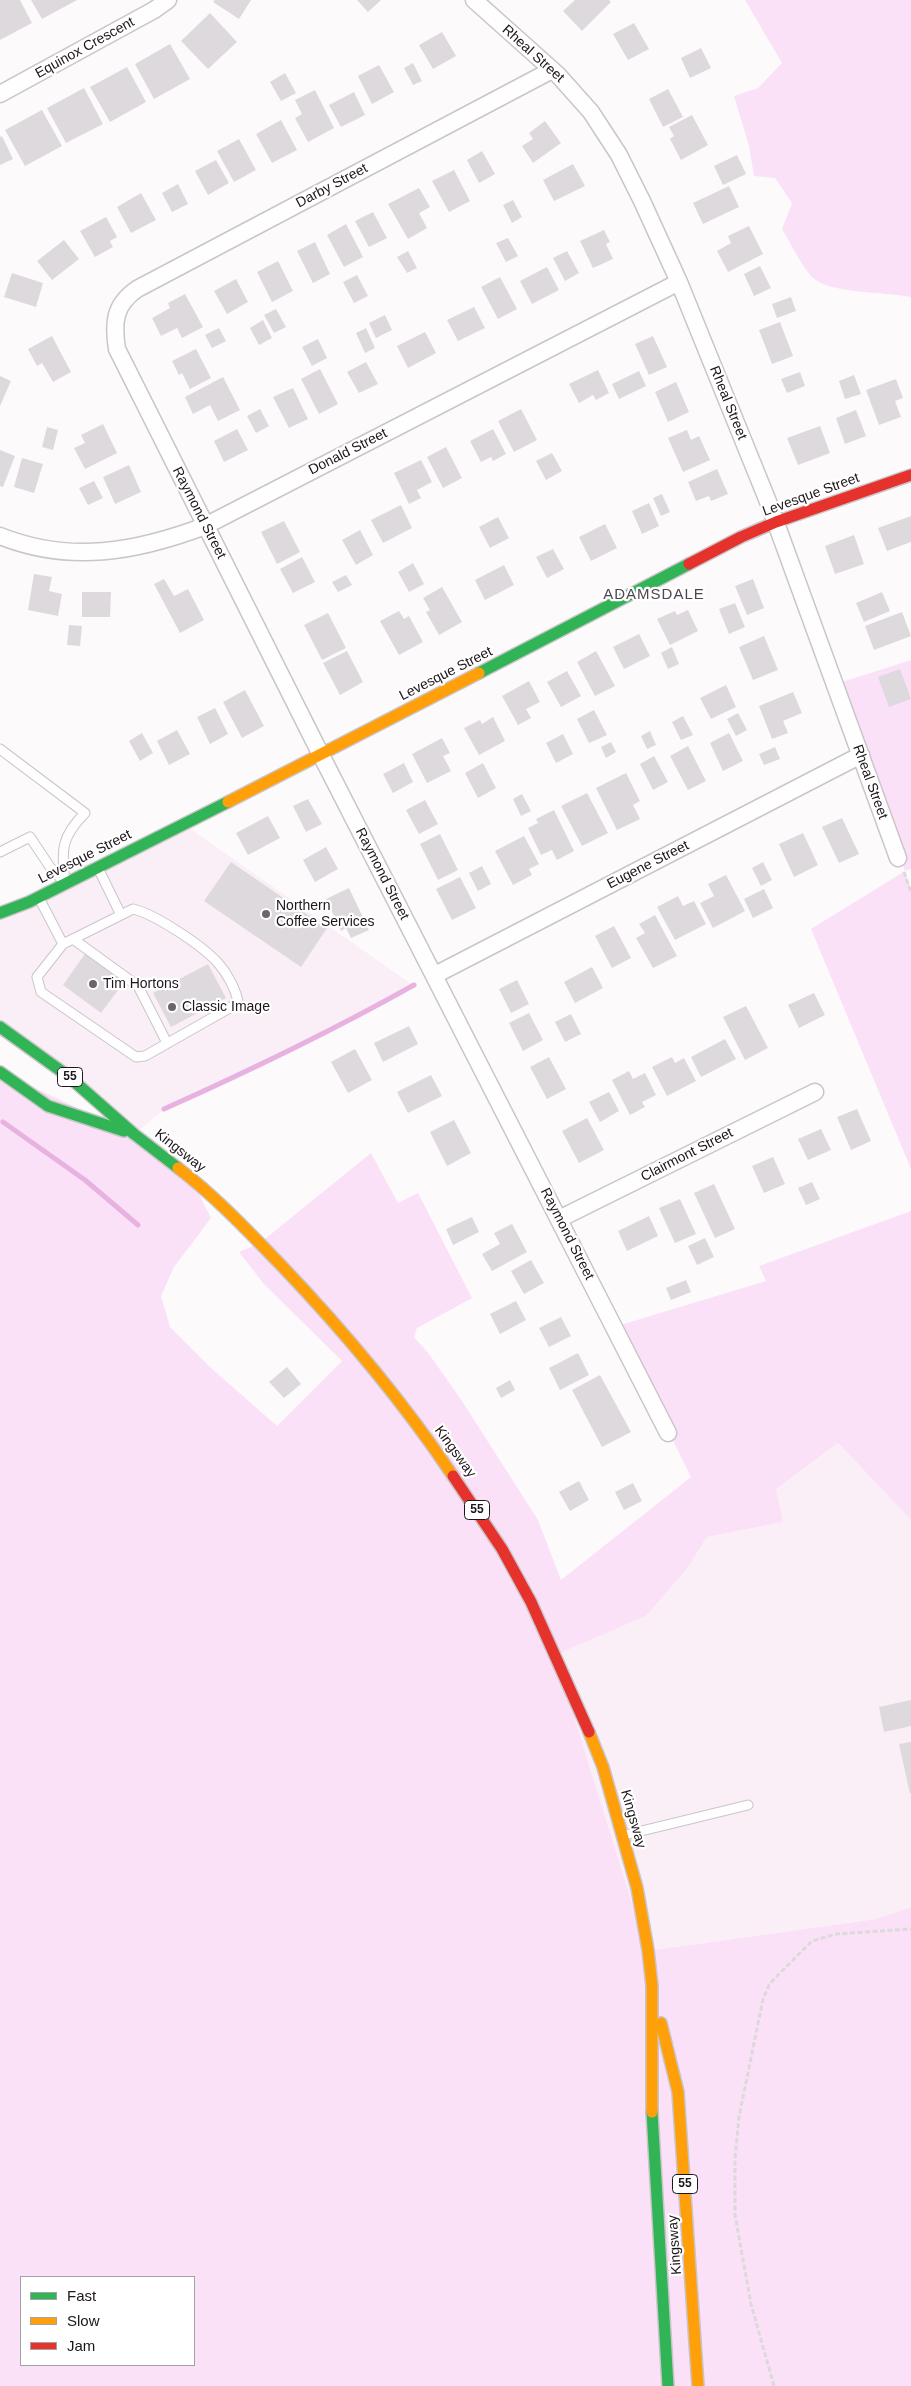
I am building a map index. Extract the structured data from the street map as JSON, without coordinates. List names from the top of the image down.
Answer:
{
  "streets": {
    "main road": ["Levesque Street", "55", "Kingsway"],
    "street": [
      "Equinox Crescent",
      "Rheal Street",
      "Darby Street",
      "Donald Street",
      "Raymond Street",
      "Eugene Street",
      "Clairmont Street"
    ]
  },
  "crossings": [
    ["Rheal Street", "Darby Street"],
    ["Rheal Street", "Donald Street"],
    ["Rheal Street", "Levesque Street"],
    ["Rheal Street", "Eugene Street"],
    ["Darby Street", "Raymond Street"],
    ["Donald Street", "Raymond Street"],
    ["Levesque Street", "Raymond Street"],
    ["Raymond Street", "Eugene Street"],
    ["Raymond Street", "Clairmont Street"]
  ],
  "districts": ["ADAMSDALE"],
  "places": ["Northern Coffee Services", "Tim Hortons", "Classic Image"],
  "legend": ["Fast", "Slow", "Jam"]
}
